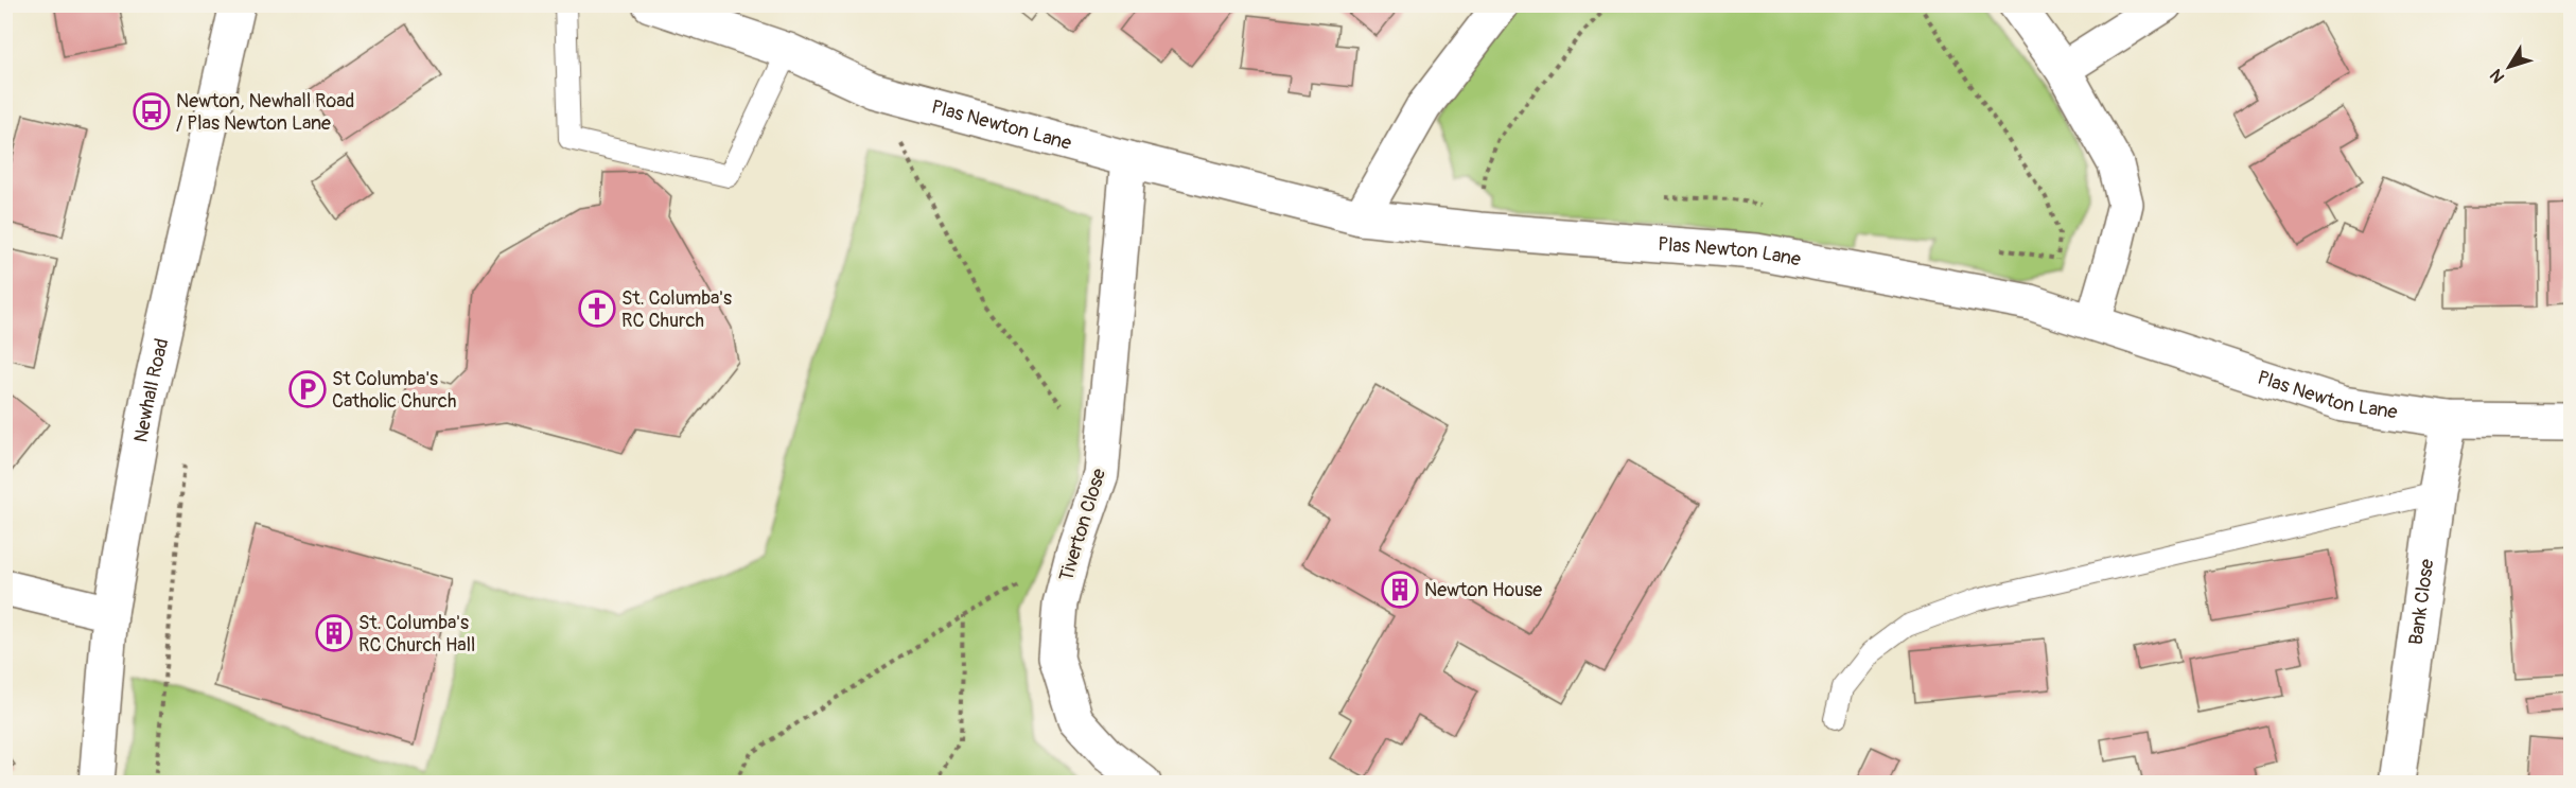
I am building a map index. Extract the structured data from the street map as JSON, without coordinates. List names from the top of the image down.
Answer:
{
  "streets": {
    "street": [
      "Plas Newton Lane",
      "Newhall Road",
      "Tiverton Close",
      "Bank Close"
    ]
  },
  "crossings": [
    ["Plas Newton Lane", "Tiverton Close"],
    ["Plas Newton Lane", "Bank Close"]
  ],
  "places": {
    "bus stop": ["Newton, Newhall Road / Plas Newton Lane"],
    "church": ["St. Columba's RC Church"],
    "parking": ["St Columba's Catholic Church"],
    "building": ["Newton House", "St. Columba's RC Church Hall"]
  },
  "north": "bottom left"
}
